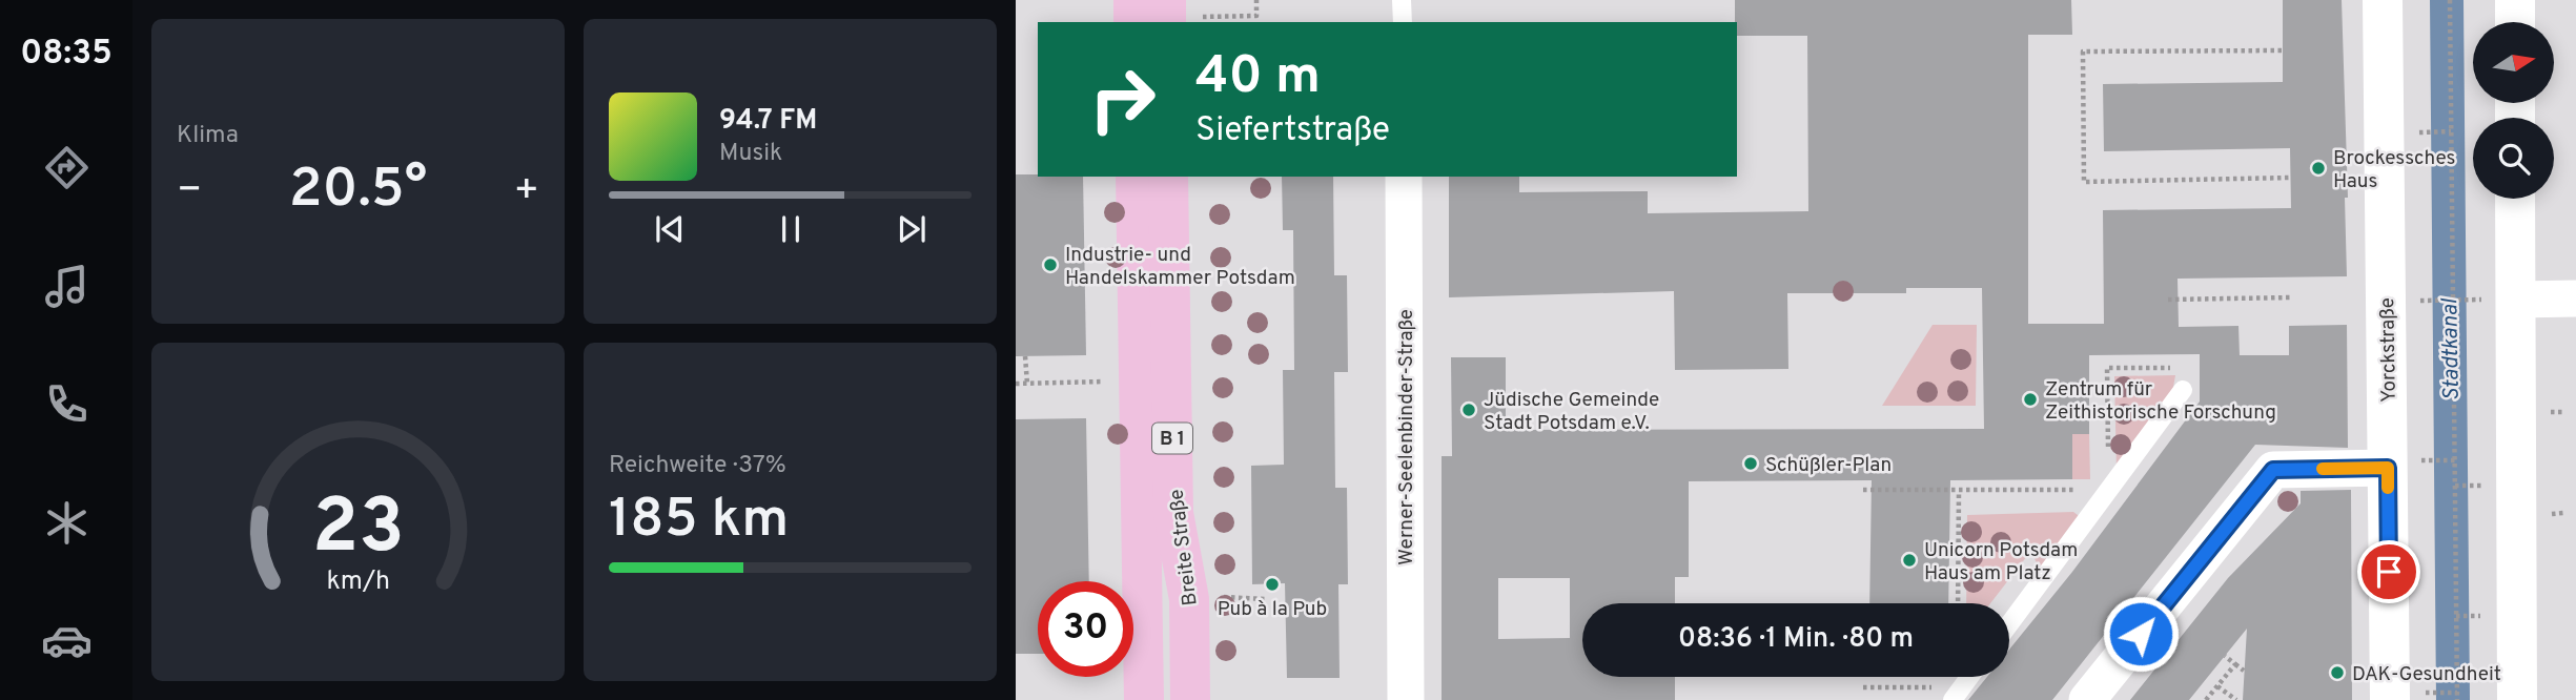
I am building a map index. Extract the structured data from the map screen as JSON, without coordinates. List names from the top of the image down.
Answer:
{
  "streets": {
    "main road": ["B 1", "Breite Straße"],
    "street": ["Yorckstraße", "Werner-Seelenbinder-Straße"]
  },
  "water": ["Stadtkanal"],
  "places": [
    "Brockessches Haus",
    "Industrie- und Handelskammer Potsdam",
    "Zentrum für Zeithistorische Forschung",
    "Jüdische Gemeinde Stadt Potsdam e.V.",
    "Schüßler-Plan",
    "Unicorn Potsdam Haus am Platz",
    "Pub à la Pub",
    "DAK-Gesundheit"
  ],
  "north": "right",
  "page": {
    "tabs": "08:35",
    "tile": [
      "Klima",
      ["Reichweite · 37%", "185 km"]
    ],
    "turn": ["40 m", "Siefertstraße"],
    "song": ["94.7 FM", "Musik"],
    "heat": ["−", "20.5°", "+"],
    "limit": "30",
    "trip": "08:36 · 1 Min. · 80 m",
    "gauge": ["23", "km/h"]
  }
}
